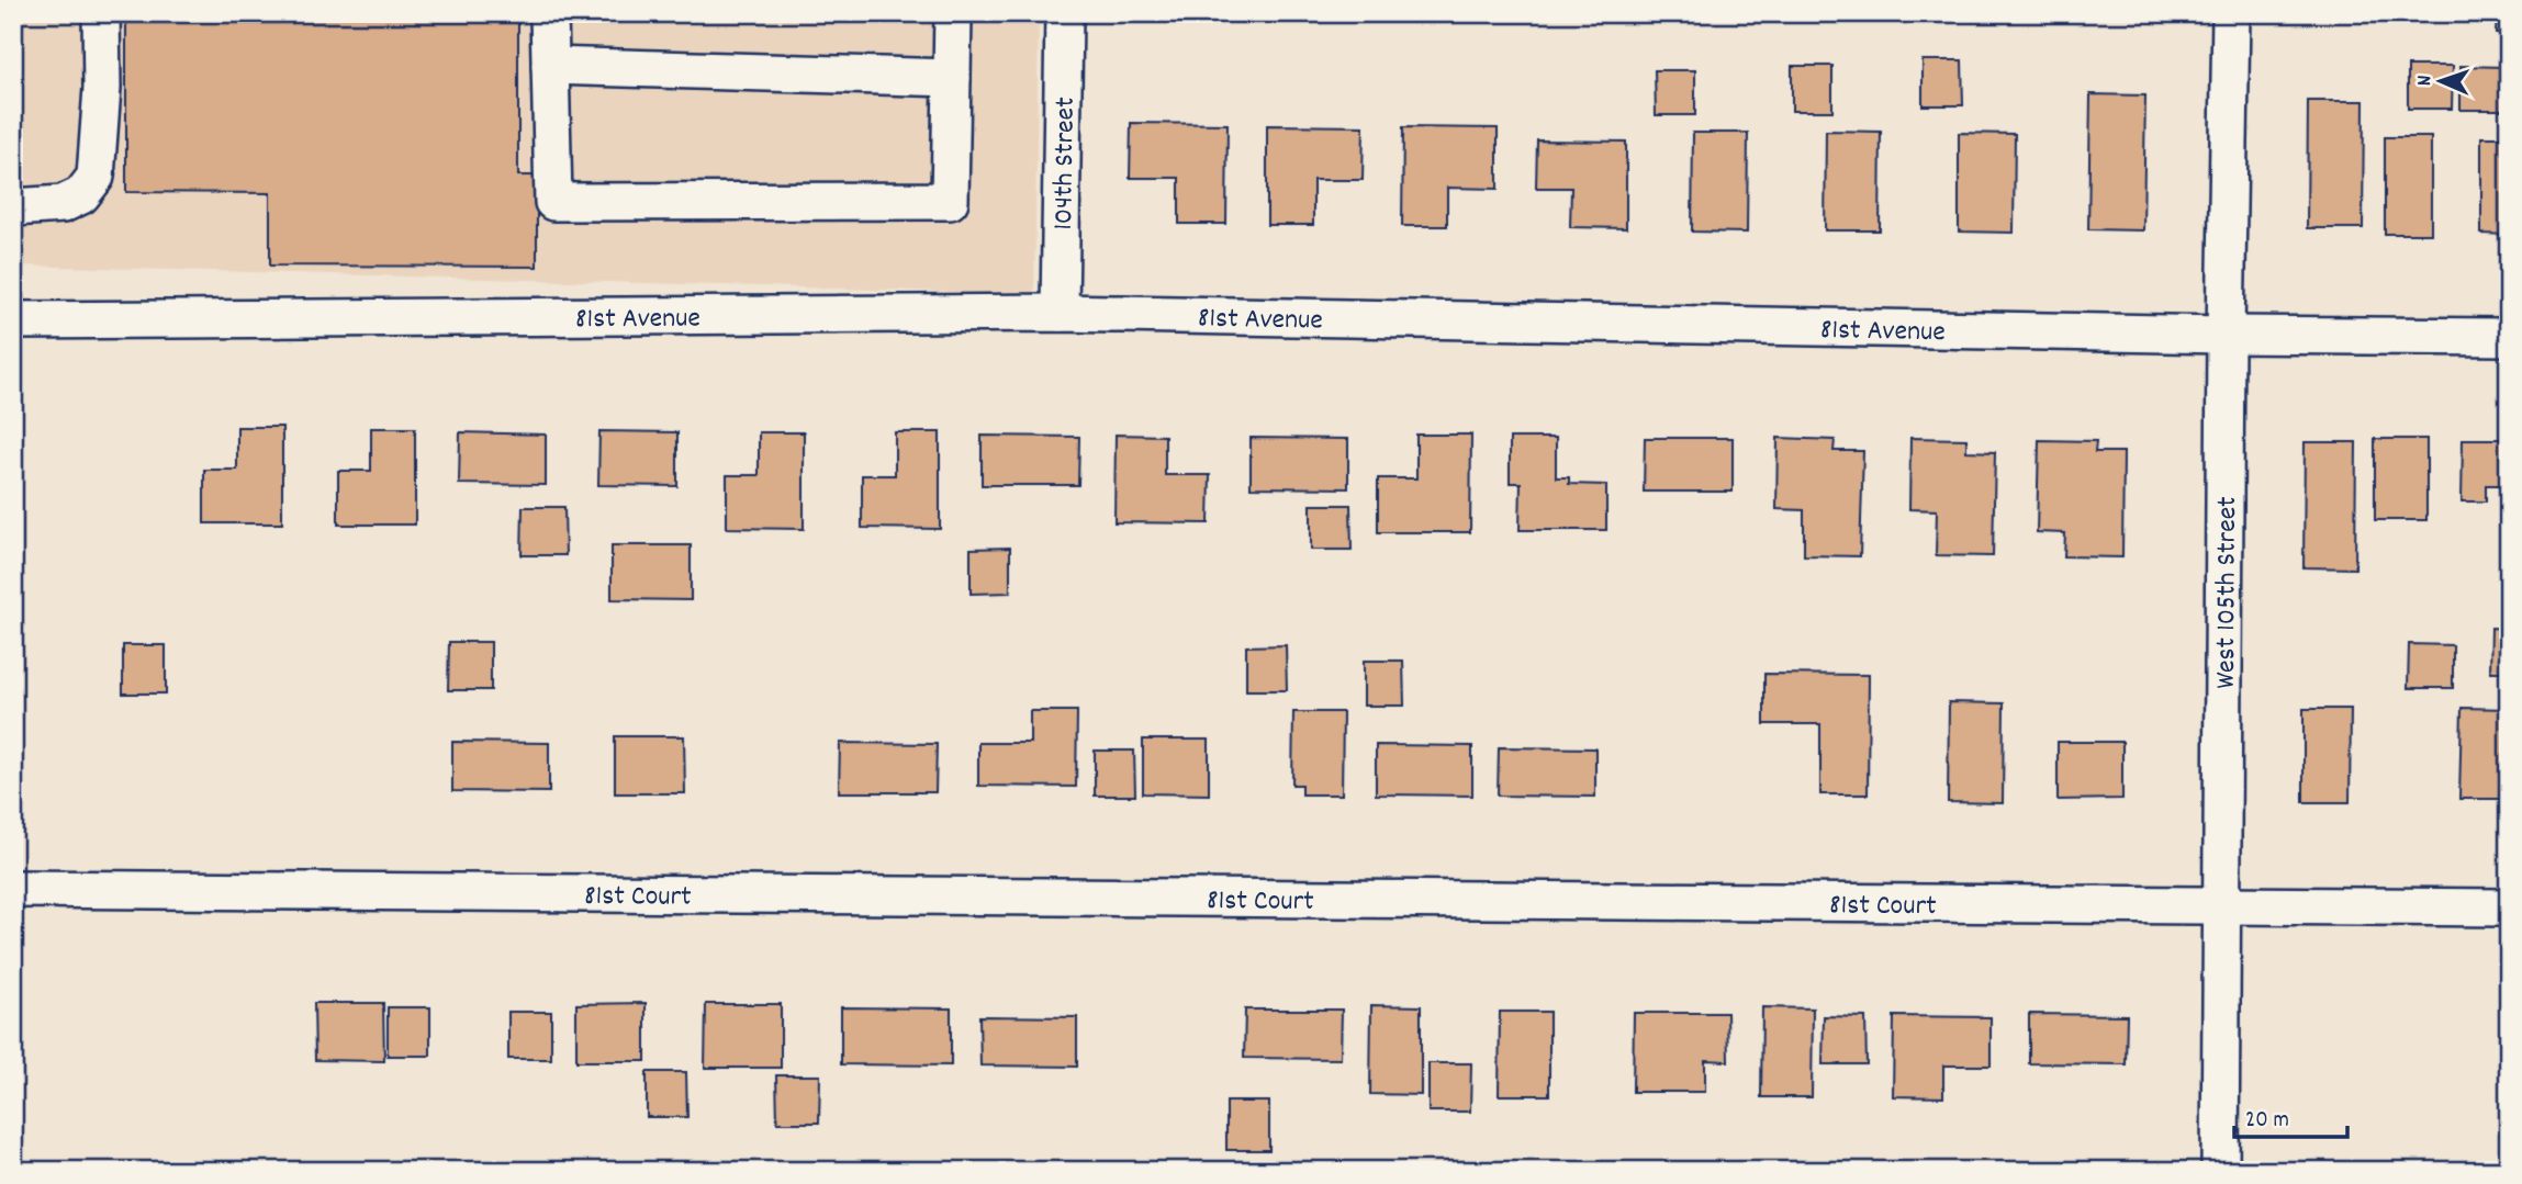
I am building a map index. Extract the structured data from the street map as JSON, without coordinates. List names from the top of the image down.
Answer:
{
  "streets": {
    "street": [
      "104th Street",
      "81st Avenue",
      "West 105th Street",
      "81st Court"
    ]
  },
  "crossings": [
    ["104th Street", "81st Avenue"],
    ["81st Avenue", "West 105th Street"],
    ["West 105th Street", "81st Court"]
  ],
  "scale_bar": "20 m",
  "north": "left"
}
